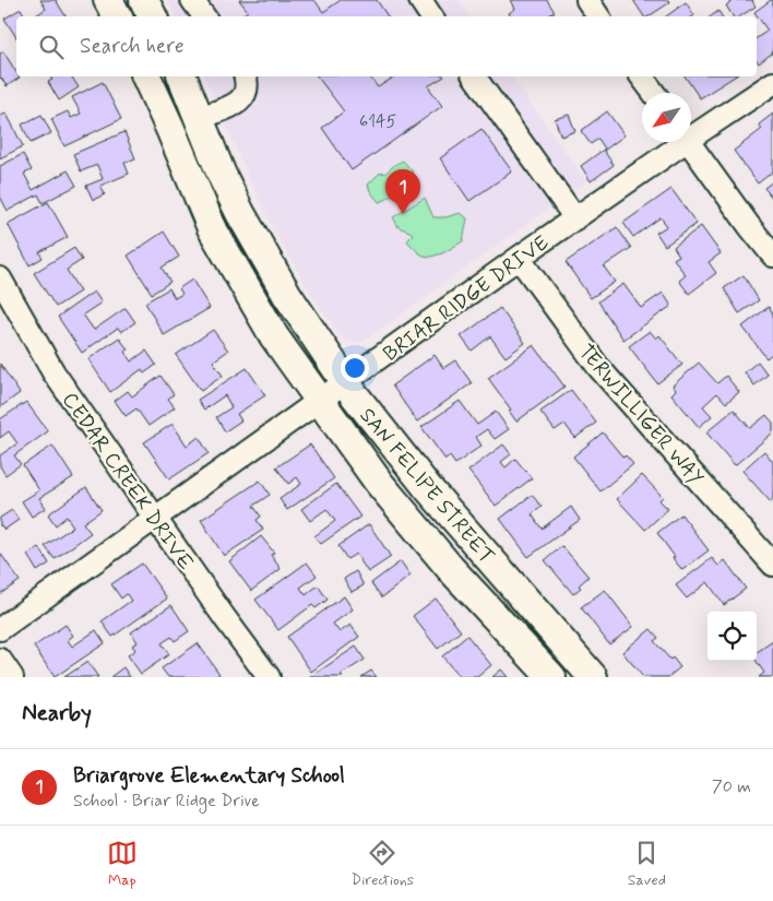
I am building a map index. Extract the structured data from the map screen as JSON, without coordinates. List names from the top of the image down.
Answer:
{
  "streets": {
    "main road": ["SAN FELIPE STREET"],
    "street": ["BRIAR RIDGE DRIVE", "TERWILLIGER WAY", "CEDAR CREEK DRIVE"]
  },
  "crossings": [
    ["BRIAR RIDGE DRIVE", "TERWILLIGER WAY"],
    ["BRIAR RIDGE DRIVE", "CEDAR CREEK DRIVE"],
    ["BRIAR RIDGE DRIVE", "SAN FELIPE STREET"]
  ],
  "house_numbers": ["6145"],
  "north": "bottom left",
  "page": {
    "search": "Search here",
    "pins": "1",
    "heading": "Nearby",
    "list": [
      {
        "mark": "1",
        "name": "Briargrove Elementary School",
        "note": "School · Briar Ridge Drive",
        "value": "70 m"
      }
    ],
    "nav": ["Map", "Directions", "Saved"]
  }
}
